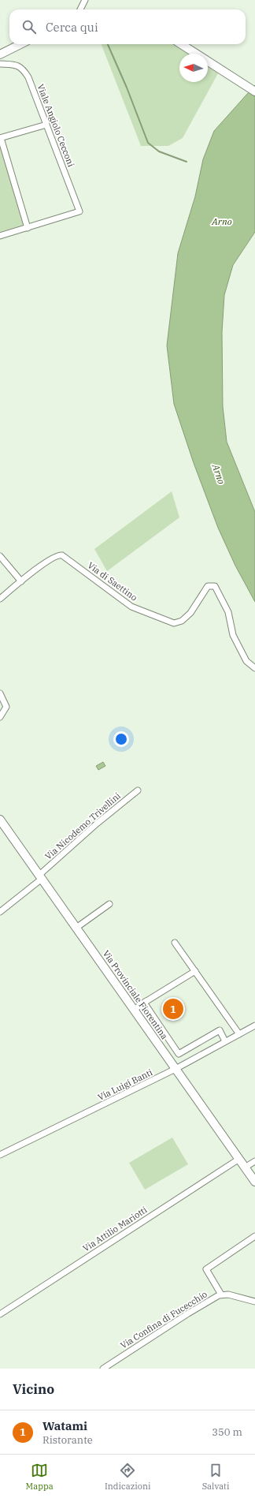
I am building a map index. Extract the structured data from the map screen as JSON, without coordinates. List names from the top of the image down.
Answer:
{
  "streets": {
    "main road": ["Via Provinciale Fiorentina"],
    "street": [
      "Viale Angiolo Cecconi",
      "Via di Saettino",
      "Via Nicodemo Trivellini",
      "Via Luigi Banti",
      "Via Attilio Mariotti",
      "Via Confina di Fucecchio"
    ]
  },
  "crossings": [
    ["Via Nicodemo Trivellini", "Via Provinciale Fiorentina"],
    ["Via Provinciale Fiorentina", "Via Luigi Banti"],
    ["Via Provinciale Fiorentina", "Via Attilio Mariotti"]
  ],
  "water": ["Arno"],
  "north": "left",
  "page": {
    "search": "Cerca qui",
    "pins": "1",
    "heading": "Vicino",
    "list": [
      {
        "mark": "1",
        "name": "Watami",
        "note": "Ristorante",
        "value": "350 m"
      }
    ],
    "nav": ["Mappa", "Indicazioni", "Salvati"]
  }
}
